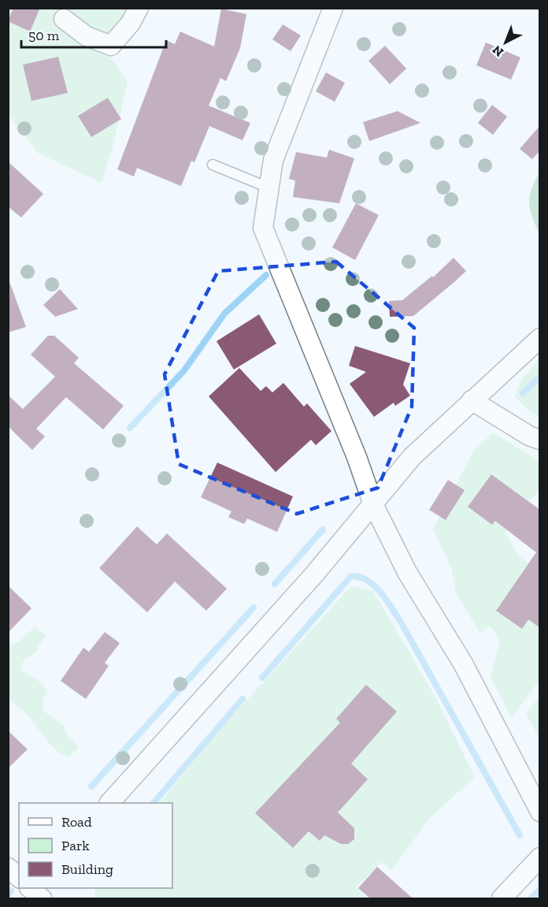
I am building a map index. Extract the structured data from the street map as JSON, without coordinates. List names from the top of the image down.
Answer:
{
  "legend": ["Road", "Park", "Building"],
  "scale_bar": "50 m",
  "north": "bottom left"
}
